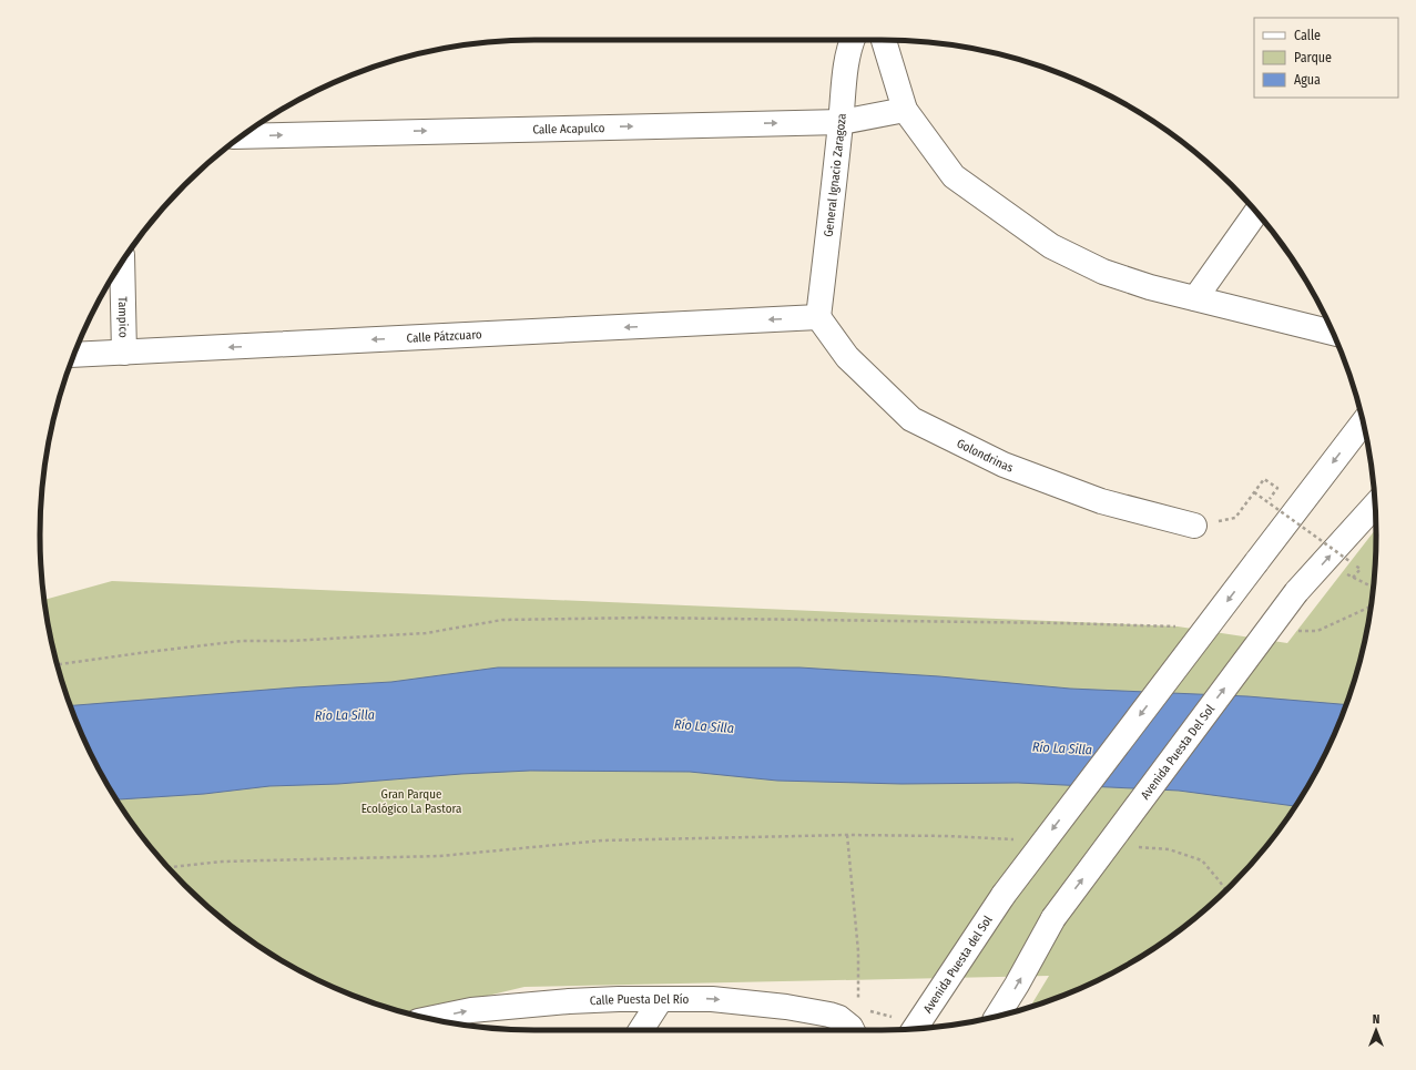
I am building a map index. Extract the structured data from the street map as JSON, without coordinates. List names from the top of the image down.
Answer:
{
  "streets": {
    "street": [
      "Calle Acapulco",
      "General Ignacio Zaragoza",
      "Tampico",
      "Calle Pátzcuaro",
      "Golondrinas",
      "Avenida Puesta Del Sol",
      "Avenida Puesta del Sol",
      "Calle Puesta Del Río"
    ]
  },
  "crossings": [
    ["Calle Acapulco", "General Ignacio Zaragoza"],
    ["General Ignacio Zaragoza", "Calle Pátzcuaro"],
    ["General Ignacio Zaragoza", "Golondrinas"],
    ["Tampico", "Calle Pátzcuaro"],
    ["Calle Pátzcuaro", "Golondrinas"]
  ],
  "one_way": [
    "Calle Acapulco",
    "Calle Pátzcuaro",
    "Avenida Puesta Del Sol",
    "Avenida Puesta del Sol",
    "Calle Puesta Del Río"
  ],
  "water": ["Río La Silla"],
  "parks": ["Gran Parque Ecológico La Pastora"],
  "legend": ["Calle", "Parque", "Agua"],
  "north": "top"
}
